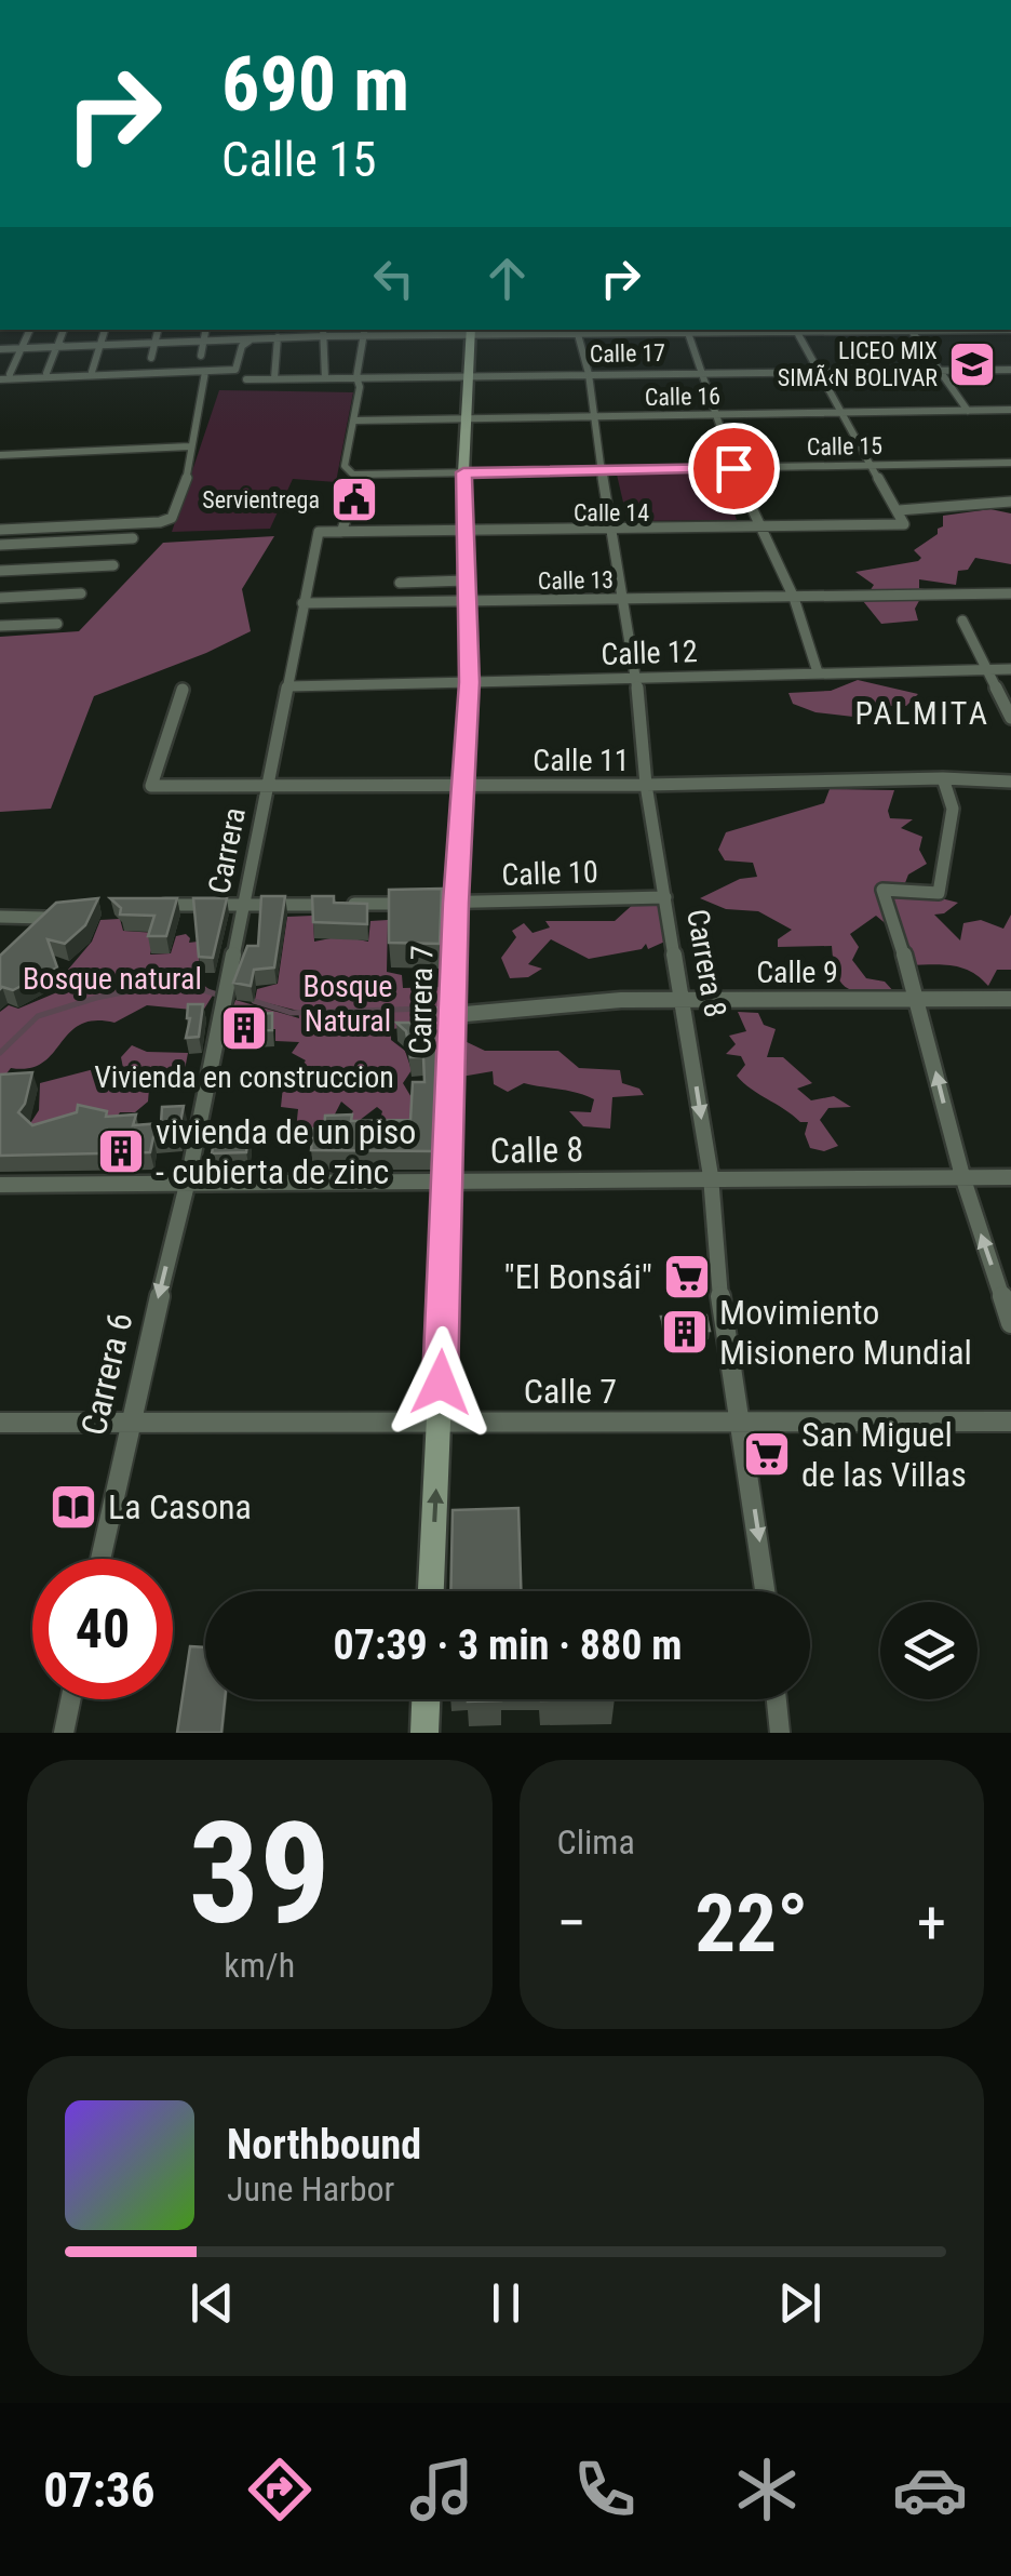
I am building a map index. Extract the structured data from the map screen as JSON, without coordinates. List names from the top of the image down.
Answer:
{
  "streets": {
    "street": [
      "Calle 17",
      "Calle 16",
      "Calle 15",
      "Calle 14",
      "Calle 13",
      "Calle 12",
      "Calle 11",
      "Carrera",
      "Calle 10",
      "Carrera 8",
      "Calle 9",
      "Carrera 7",
      "Calle 8",
      "Carrera 6",
      "Calle 7"
    ]
  },
  "crossings": [
    ["Calle 17", "Carrera 8"],
    ["Calle 17", "Carrera 7"],
    ["Calle 16", "Carrera 8"],
    ["Calle 16", "Carrera 7"],
    ["Calle 15", "Carrera 8"],
    ["Calle 15", "Carrera 7"],
    ["Calle 14", "Carrera"],
    ["Calle 14", "Carrera 8"],
    ["Calle 14", "Carrera 7"],
    ["Calle 13", "Carrera"],
    ["Calle 13", "Carrera 8"],
    ["Calle 13", "Carrera 7"],
    ["Calle 12", "Carrera"],
    ["Calle 12", "Carrera 8"],
    ["Calle 12", "Carrera 7"],
    ["Calle 11", "Carrera"],
    ["Calle 11", "Carrera 8"],
    ["Calle 11", "Carrera 7"],
    ["Carrera", "Calle 10"],
    ["Carrera", "Calle 8"],
    ["Carrera", "Carrera 6"],
    ["Calle 10", "Carrera 8"],
    ["Calle 10", "Carrera 7"],
    ["Carrera 8", "Calle 9"],
    ["Carrera 8", "Calle 8"],
    ["Carrera 8", "Calle 7"],
    ["Calle 9", "Carrera 7"],
    ["Carrera 7", "Calle 8"],
    ["Carrera 7", "Calle 7"],
    ["Calle 8", "Carrera 6"],
    ["Carrera 6", "Calle 7"]
  ],
  "one_way": ["Carrera 6"],
  "districts": ["PALMITA"],
  "parks": ["Bosque natural", "Bosque Natural"],
  "places": {
    "school or university": ["LICEO MIX SIMÃ‹N BOLIVAR"],
    "public building": ["Servientrega"],
    "building": ["Vivienda en construccion", "vivienda de un piso - cubierta de zinc", "Movimiento Misionero Mundial"],
    "supermarket": ["\"El Bonsái\"", "San Miguel de las Villas"],
    "library": ["La Casona"]
  },
  "page": {
    "turn": ["690 m", "Calle 15"],
    "limit": "40",
    "trip": "07:39 · 3 min · 880 m",
    "tile": [
      ["39", "km/h"],
      "Clima"
    ],
    "heat": ["−", "22°", "+"],
    "song": ["Northbound", "June Harbor"],
    "tabs": "07:36"
  }
}
